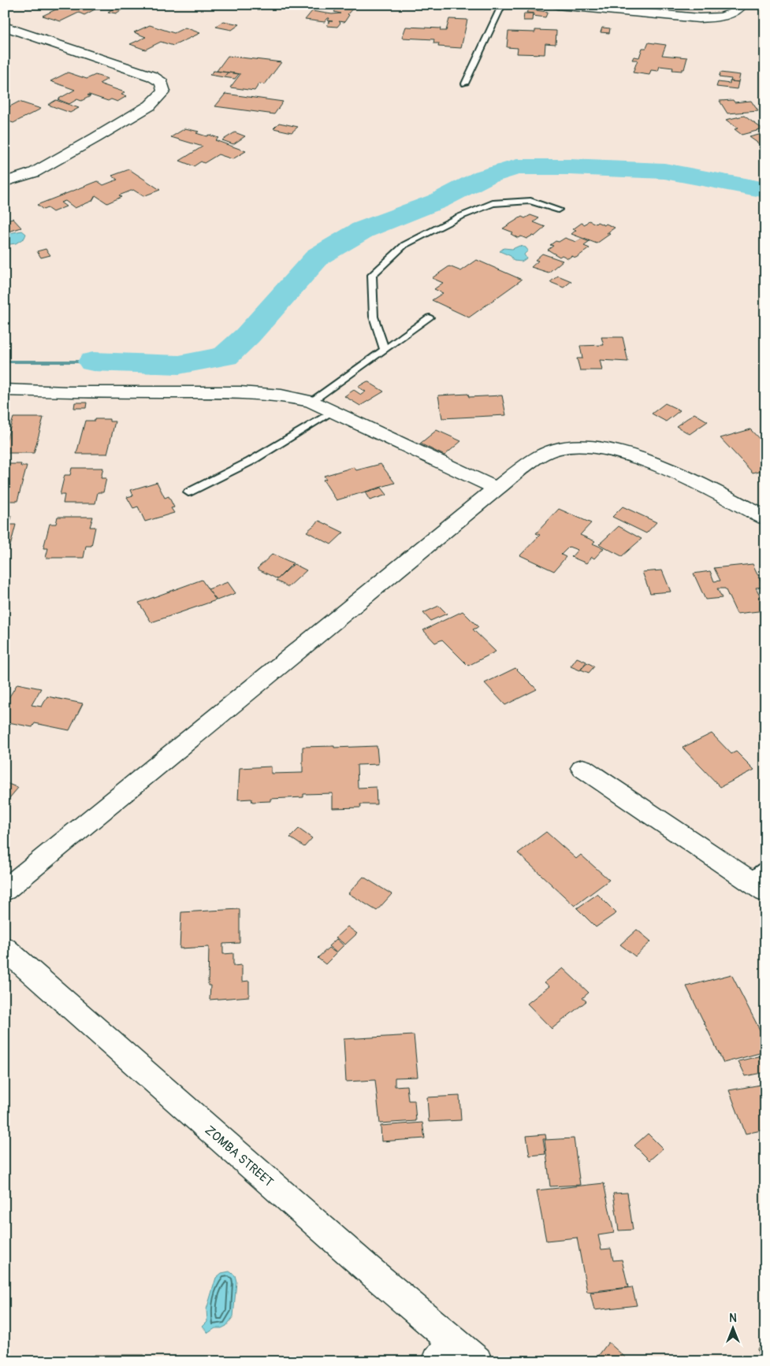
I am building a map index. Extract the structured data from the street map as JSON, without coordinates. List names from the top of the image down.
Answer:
{
  "streets": {
    "street": ["ZOMBA STREET"]
  },
  "north": "top"
}
